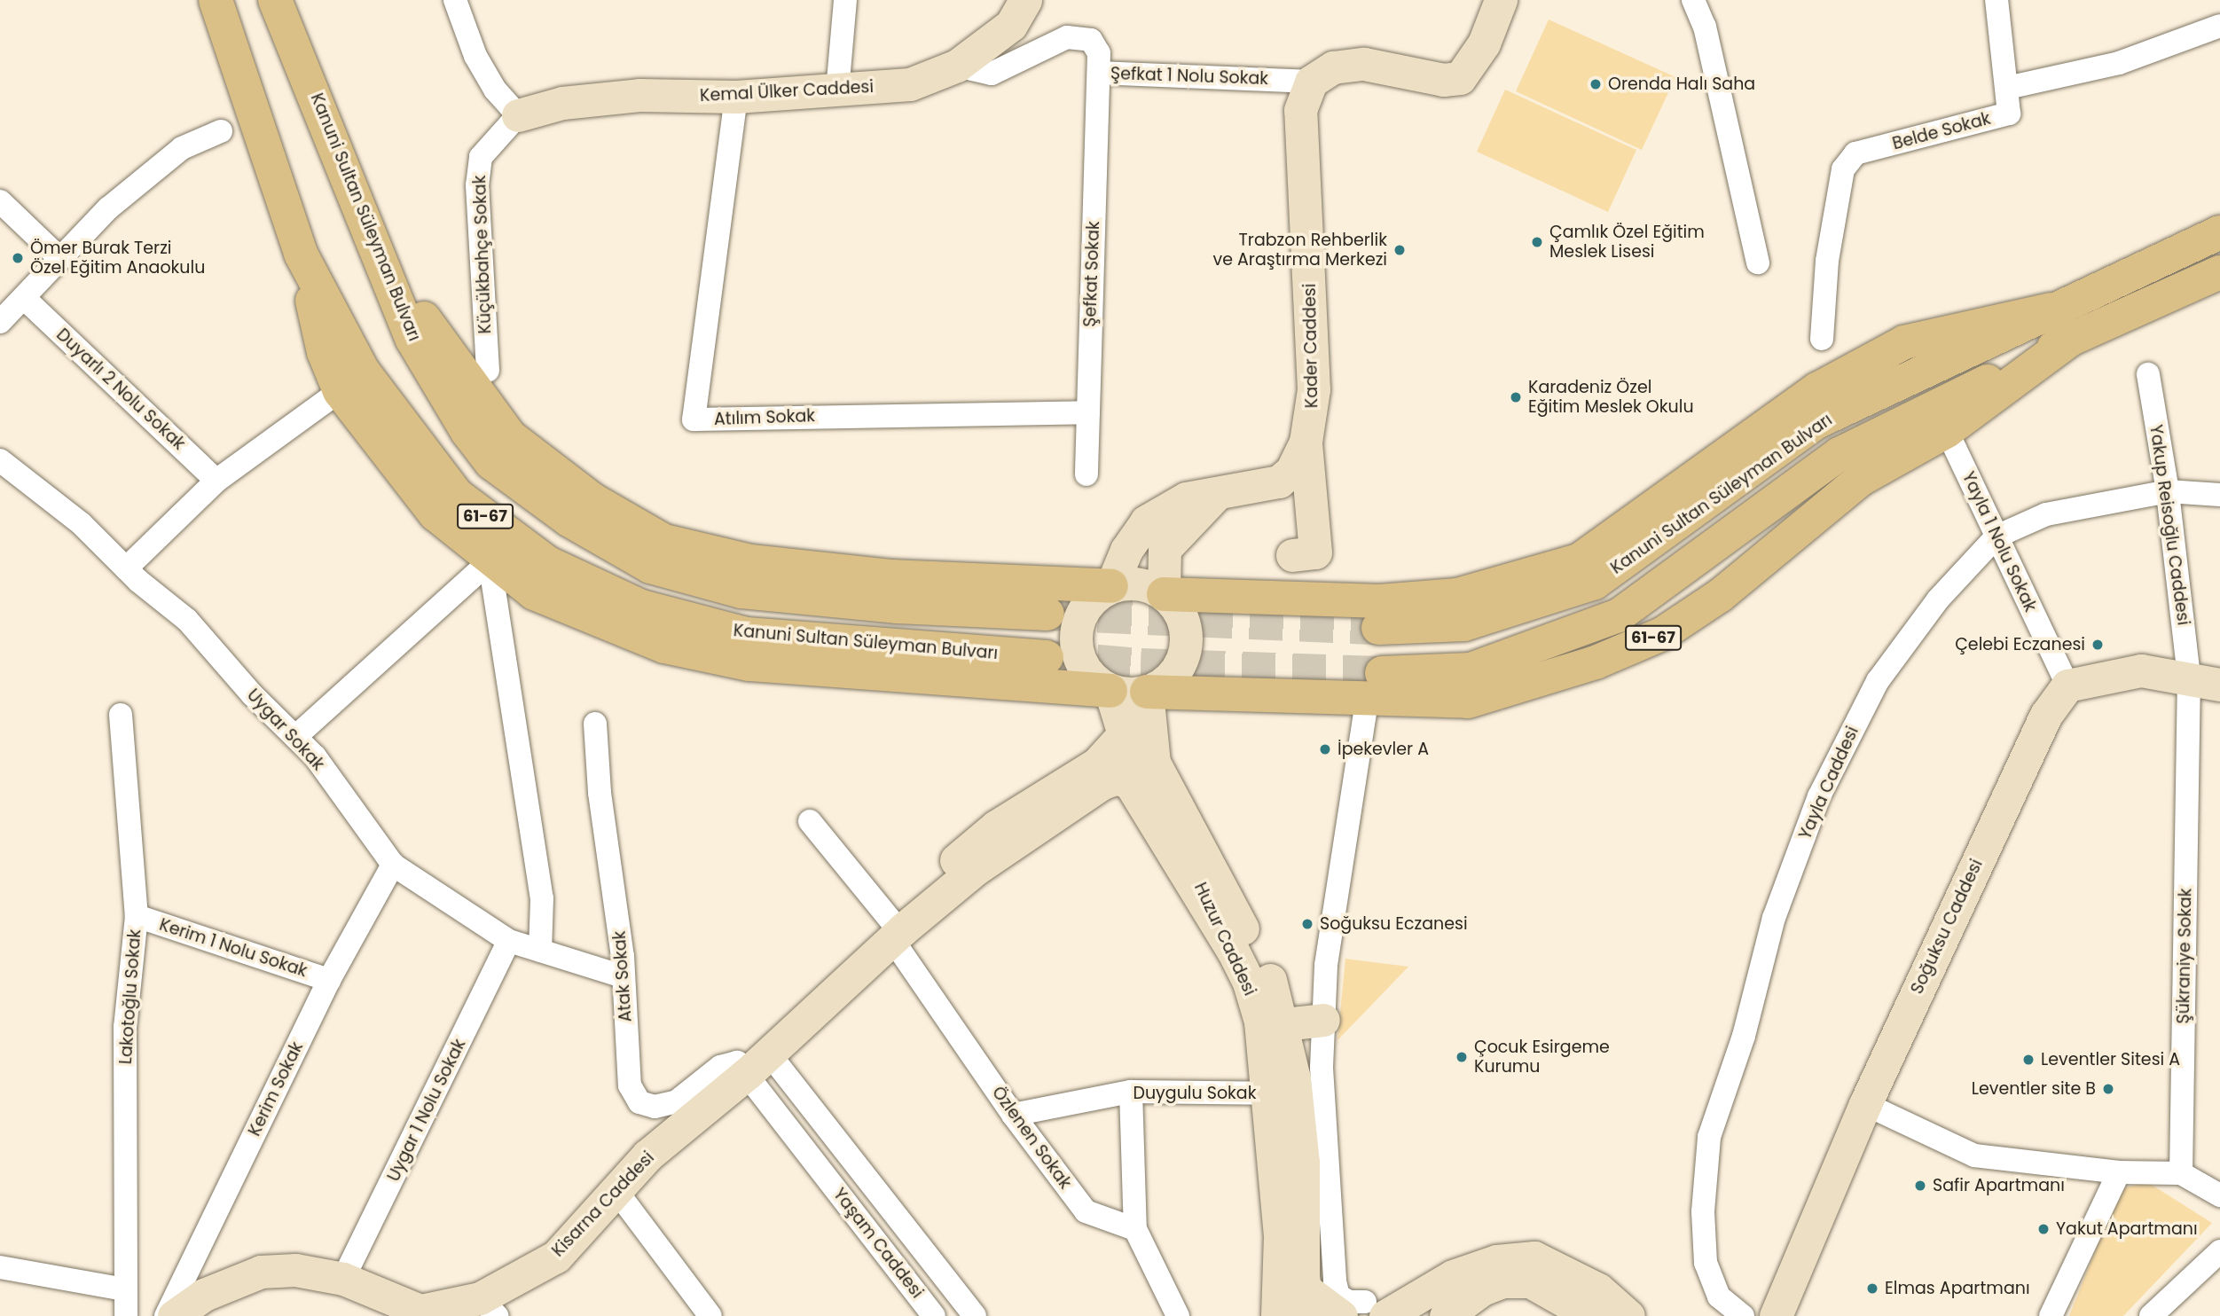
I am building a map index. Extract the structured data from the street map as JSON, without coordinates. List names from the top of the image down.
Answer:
{
  "streets": {
    "main road": ["Kanuni Sultan Süleyman Bulvarı", "61-67"],
    "street": [
      "Şefkat 1 Nolu Sokak",
      "Kemal Ülker Caddesi",
      "Belde Sokak",
      "Küçükbahçe Sokak",
      "Şefkat Sokak",
      "Kader Caddesi",
      "Duyarlı 2 Nolu Sokak",
      "Atılım Sokak",
      "Yakup Reisoğlu Caddesi",
      "Yayla 1 Nolu Sokak",
      "Uygar Sokak",
      "Yayla Caddesi",
      "Soğuksu Caddesi",
      "Huzur Caddesi",
      "Kerim 1 Nolu Sokak",
      "Şükraniye Sokak",
      "Atak Sokak",
      "Lakotoğlu Sokak",
      "Kerim Sokak",
      "Duygulu Sokak",
      "Uygar 1 Nolu Sokak",
      "Özlenen Sokak",
      "Kisarna Caddesi",
      "Yaşam Caddesi"
    ]
  },
  "crossings": [
    ["Şefkat 1 Nolu Sokak", "Kemal Ülker Caddesi"],
    ["Şefkat 1 Nolu Sokak", "Şefkat Sokak"],
    ["Şefkat 1 Nolu Sokak", "Kader Caddesi"],
    ["Kemal Ülker Caddesi", "Küçükbahçe Sokak"],
    ["Kemal Ülker Caddesi", "Atılım Sokak"],
    ["Kanuni Sultan Süleyman Bulvarı", "61-67"],
    ["Şefkat Sokak", "Atılım Sokak"],
    ["Kader Caddesi", "61-67"],
    ["Kader Caddesi", "Huzur Caddesi"],
    ["61-67", "Yayla 1 Nolu Sokak"],
    ["61-67", "Huzur Caddesi"],
    ["Yakup Reisoğlu Caddesi", "Yayla Caddesi"],
    ["Yakup Reisoğlu Caddesi", "Şükraniye Sokak"],
    ["Yayla 1 Nolu Sokak", "Yayla Caddesi"],
    ["Yayla 1 Nolu Sokak", "Soğuksu Caddesi"],
    ["Uygar Sokak", "Atak Sokak"],
    ["Uygar Sokak", "Kerim Sokak"],
    ["Uygar Sokak", "Uygar 1 Nolu Sokak"],
    ["Huzur Caddesi", "Duygulu Sokak"],
    ["Kerim 1 Nolu Sokak", "Lakotoğlu Sokak"],
    ["Kerim 1 Nolu Sokak", "Kerim Sokak"],
    ["Atak Sokak", "Kisarna Caddesi"],
    ["Atak Sokak", "Yaşam Caddesi"],
    ["Duygulu Sokak", "Özlenen Sokak"],
    ["Uygar 1 Nolu Sokak", "Kisarna Caddesi"],
    ["Özlenen Sokak", "Kisarna Caddesi"],
    ["Kisarna Caddesi", "Yaşam Caddesi"]
  ],
  "places": [
    "Orenda Halı Saha",
    "Çamlık Özel Eğitim Meslek Lisesi",
    "Trabzon Rehberlik ve Araştırma Merkezi",
    "Ömer Burak Terzi Özel Eğitim Anaokulu",
    "Karadeniz Özel Eğitim Meslek Okulu",
    "Çelebi Eczanesi",
    "İpekevler A",
    "Soğuksu Eczanesi",
    "Çocuk Esirgeme Kurumu",
    "Leventler Sitesi A",
    "Leventler site B",
    "Safir Apartmanı",
    "Yakut Apartmanı",
    "Elmas Apartmanı"
  ]
}
